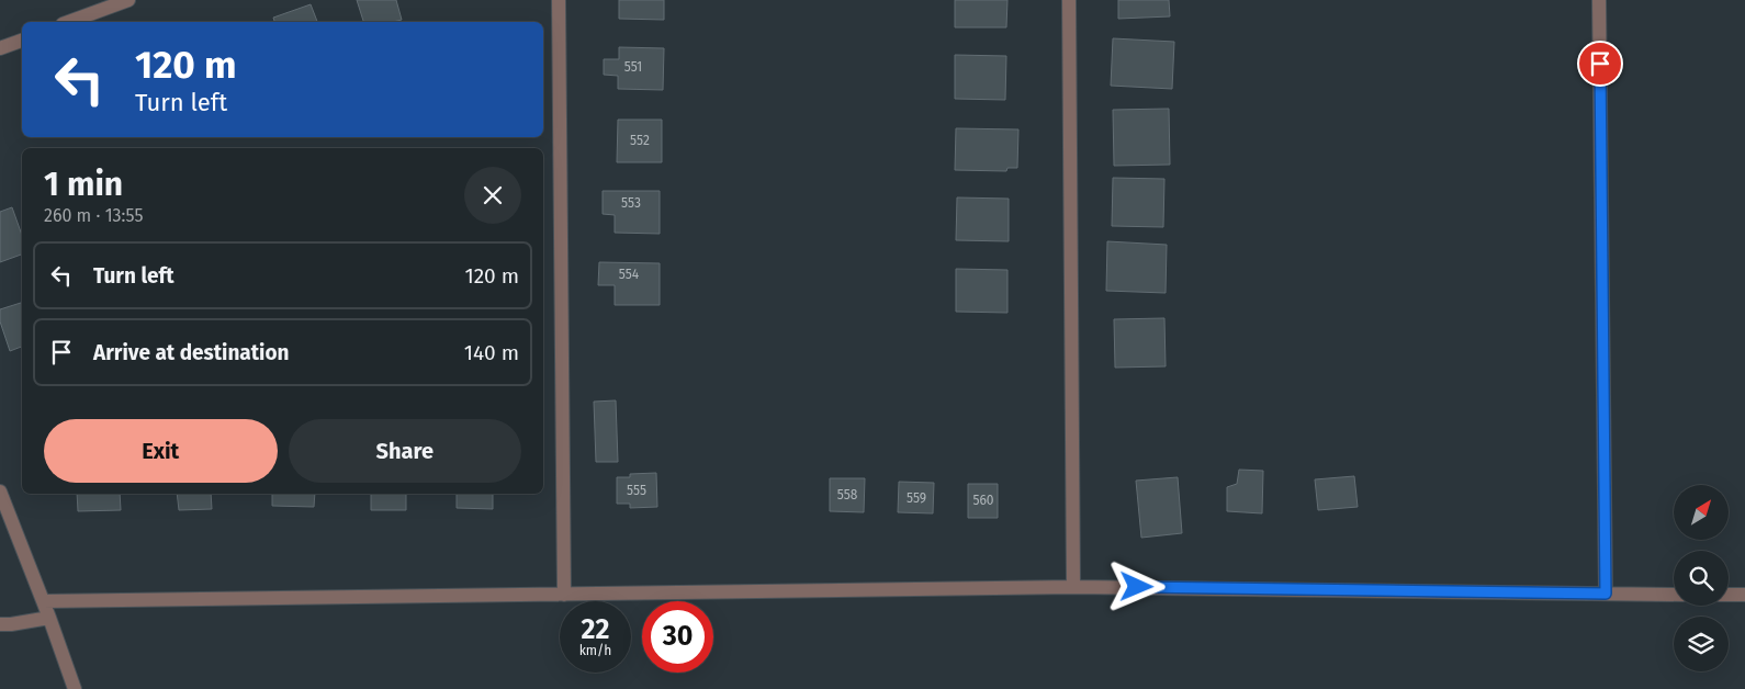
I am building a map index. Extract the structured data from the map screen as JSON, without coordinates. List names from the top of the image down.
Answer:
{
  "house_numbers": [
    "551",
    "552",
    "553",
    "554",
    "555",
    "558",
    "559",
    "560"
  ],
  "north": "top right",
  "page": {
    "turn": ["120 m", "Turn left"],
    "heading": ["1 min", "260 m · 13:55"],
    "list": [
      {
        "name": "Turn left",
        "value": "120 m"
      },
      {
        "name": "Arrive at destination",
        "value": "140 m"
      }
    ],
    "buttons": ["Exit", "Share"],
    "speed": "22 km/h",
    "limit": "30"
  }
}
